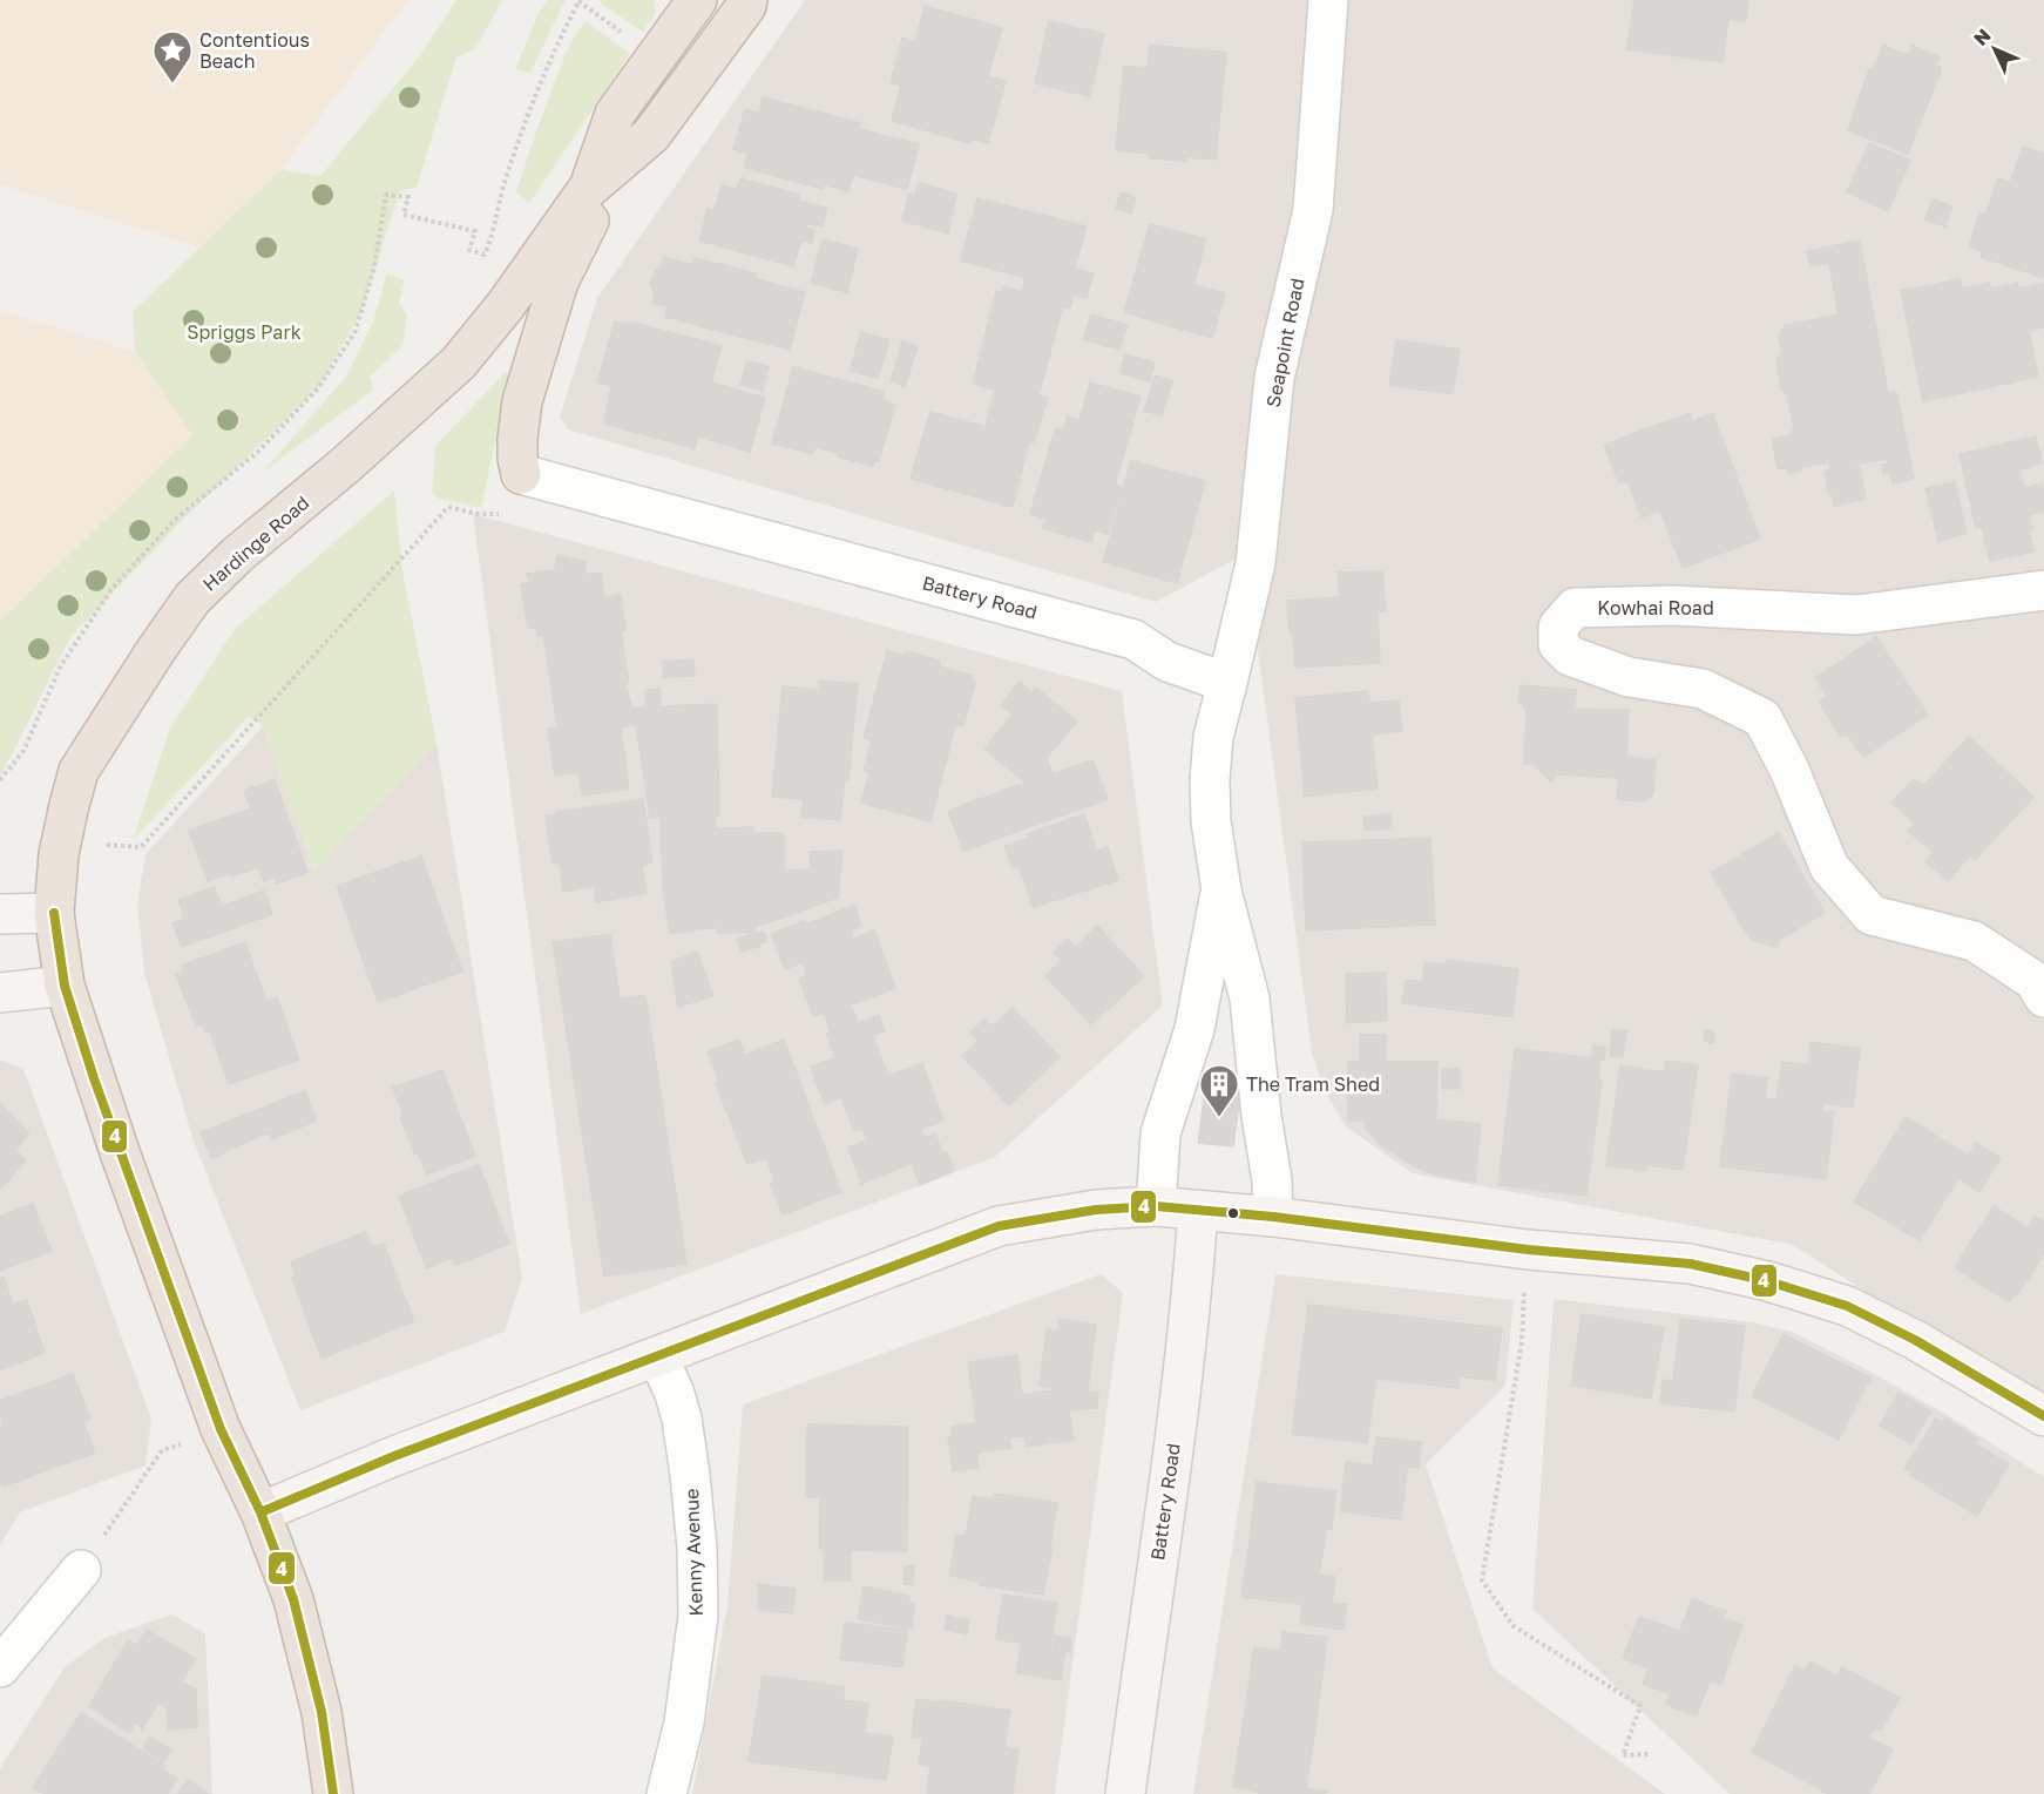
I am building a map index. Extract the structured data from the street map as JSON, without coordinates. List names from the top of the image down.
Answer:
{
  "streets": {
    "highway": ["Hardinge Road"],
    "street": [
      "Seapoint Road",
      "Battery Road",
      "Kowhai Road",
      "Kenny Avenue"
    ]
  },
  "crossings": [
    ["Seapoint Road", "Battery Road"]
  ],
  "parks": ["Spriggs Park"],
  "places": {
    "place": ["Contentious Beach"],
    "building": ["The Tram Shed"]
  },
  "lines": ["transit line 4"],
  "north": "top left"
}
